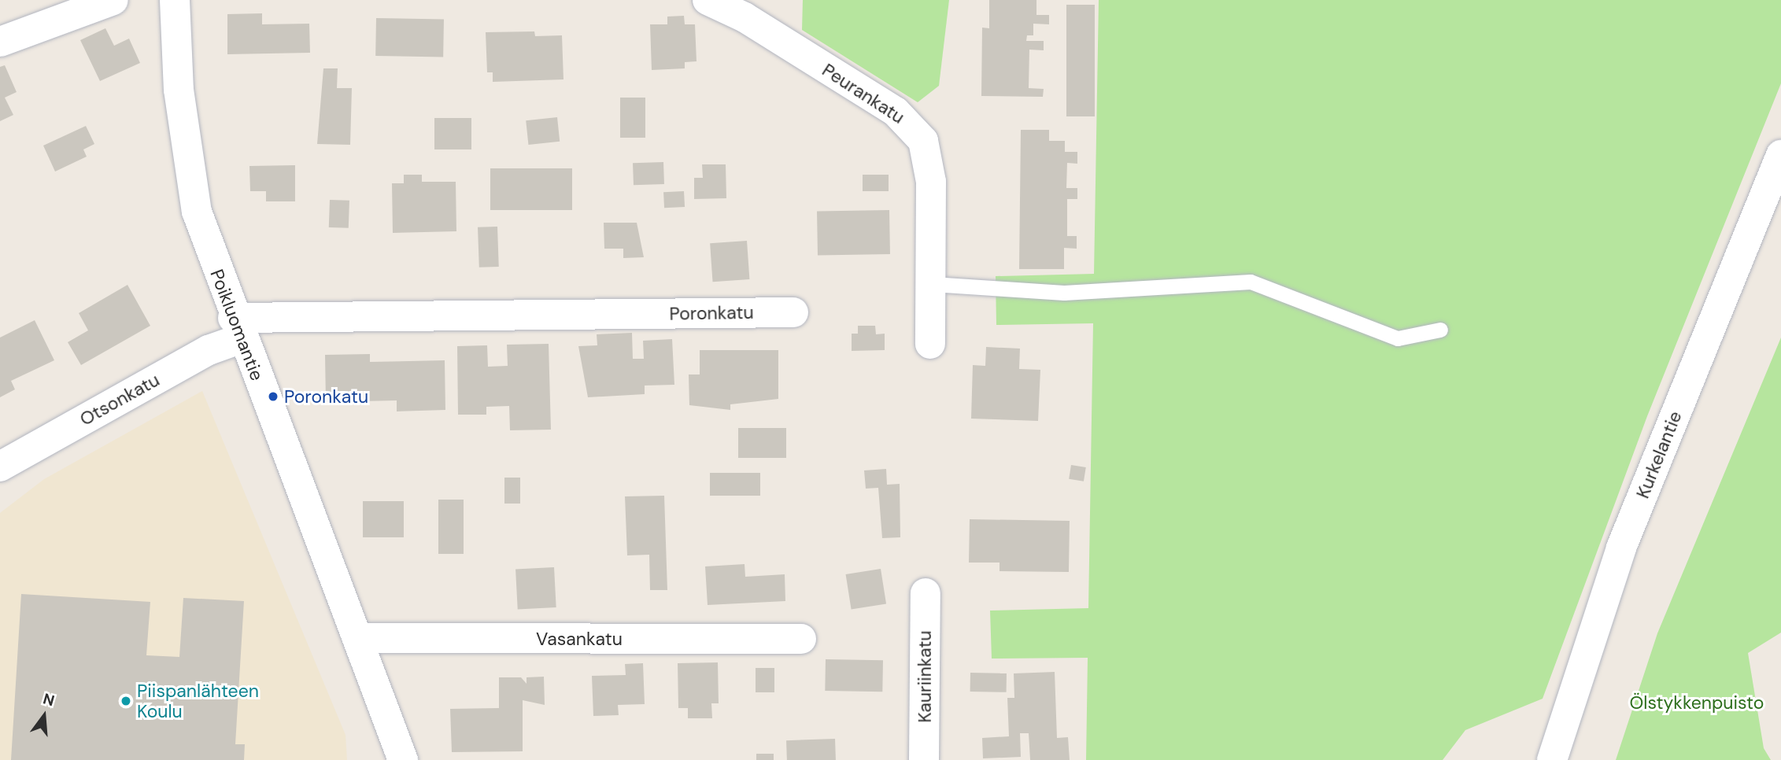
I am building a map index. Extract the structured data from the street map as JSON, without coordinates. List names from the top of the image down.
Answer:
{
  "streets": {
    "street": [
      "Peurankatu",
      "Poronkatu",
      "Poikluomantie",
      "Otsonkatu",
      "Kurkelantie",
      "Vasankatu",
      "Kauriinkatu"
    ]
  },
  "crossings": [
    ["Poronkatu", "Poikluomantie"],
    ["Poronkatu", "Otsonkatu"],
    ["Poikluomantie", "Otsonkatu"],
    ["Poikluomantie", "Vasankatu"]
  ],
  "parks": ["Ölstykkenpuisto"],
  "places": ["Poronkatu", "Piispanlähteen Koulu"],
  "north": "top"
}
